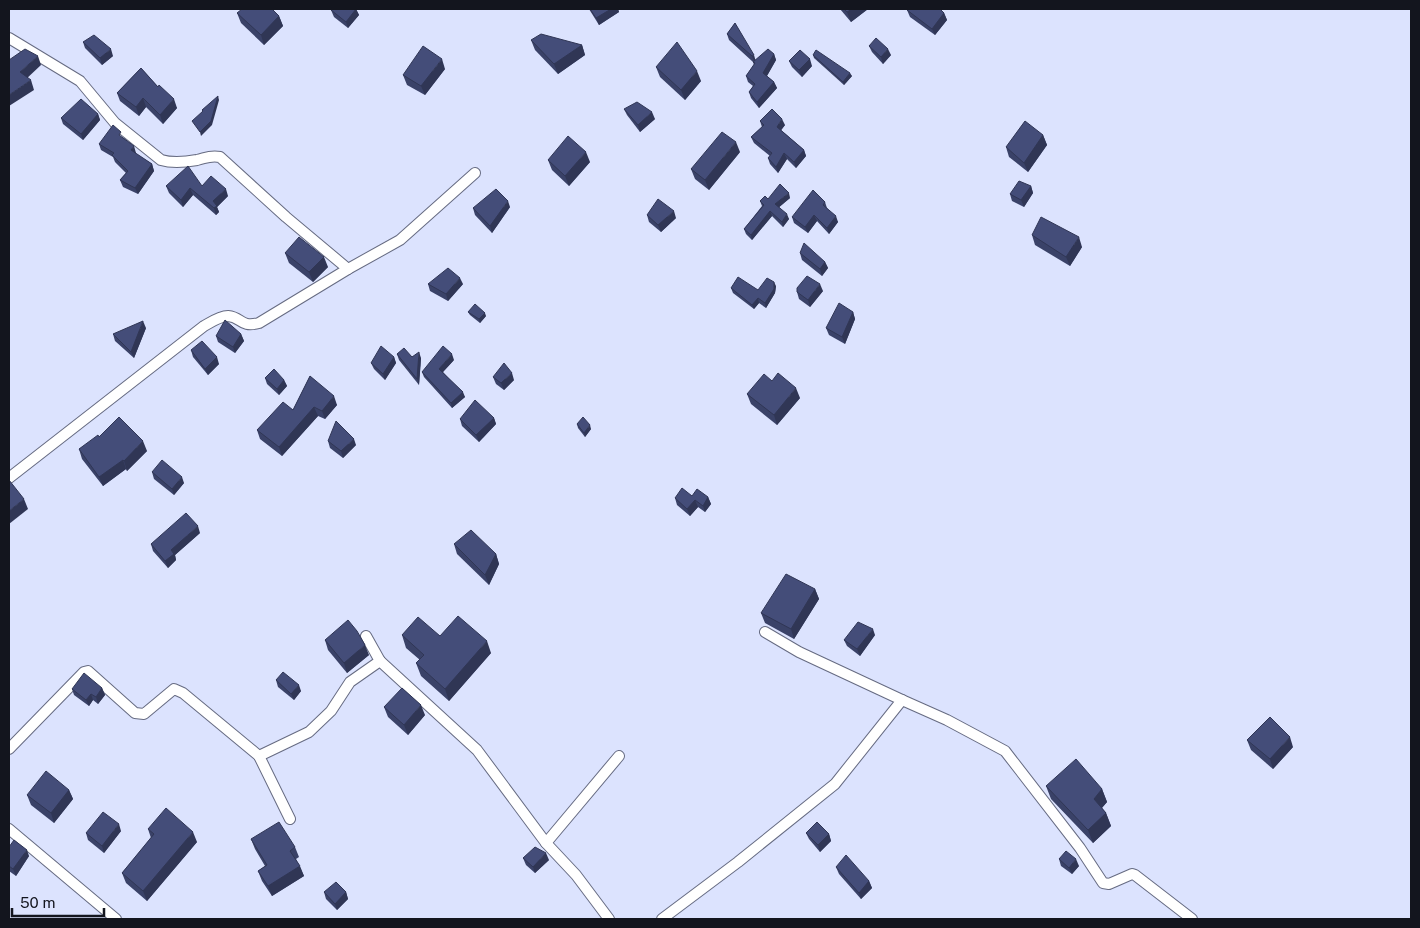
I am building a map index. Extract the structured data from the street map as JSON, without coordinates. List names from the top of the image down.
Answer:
{
  "scale_bar": "50 m"
}
